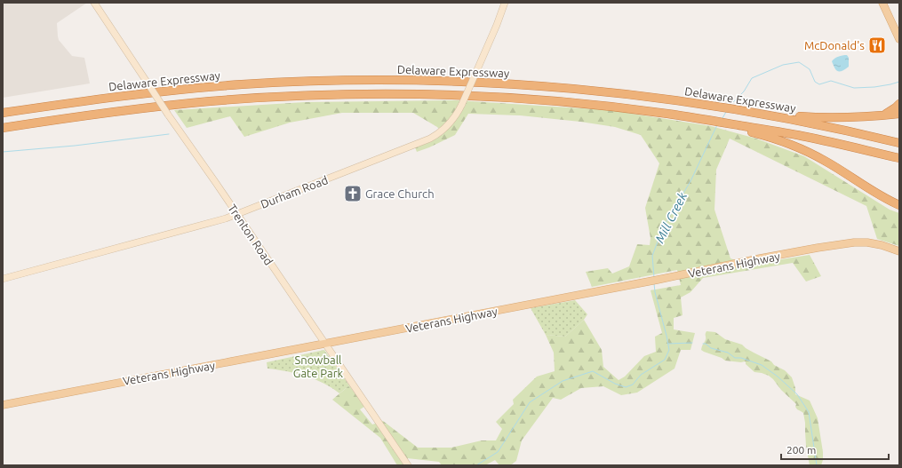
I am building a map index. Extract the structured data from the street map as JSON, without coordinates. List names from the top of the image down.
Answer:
{
  "streets": {
    "highway": ["Delaware Expressway"],
    "main road": ["Durham Road", "Trenton Road", "Veterans Highway"]
  },
  "crossings": [
    ["Durham Road", "Trenton Road"],
    ["Trenton Road", "Veterans Highway"]
  ],
  "water": ["Mill Creek"],
  "parks": ["Snowball Gate Park"],
  "places": {
    "restaurant": ["McDonald's"],
    "church": ["Grace Church"]
  },
  "scale_bar": "200 m"
}
